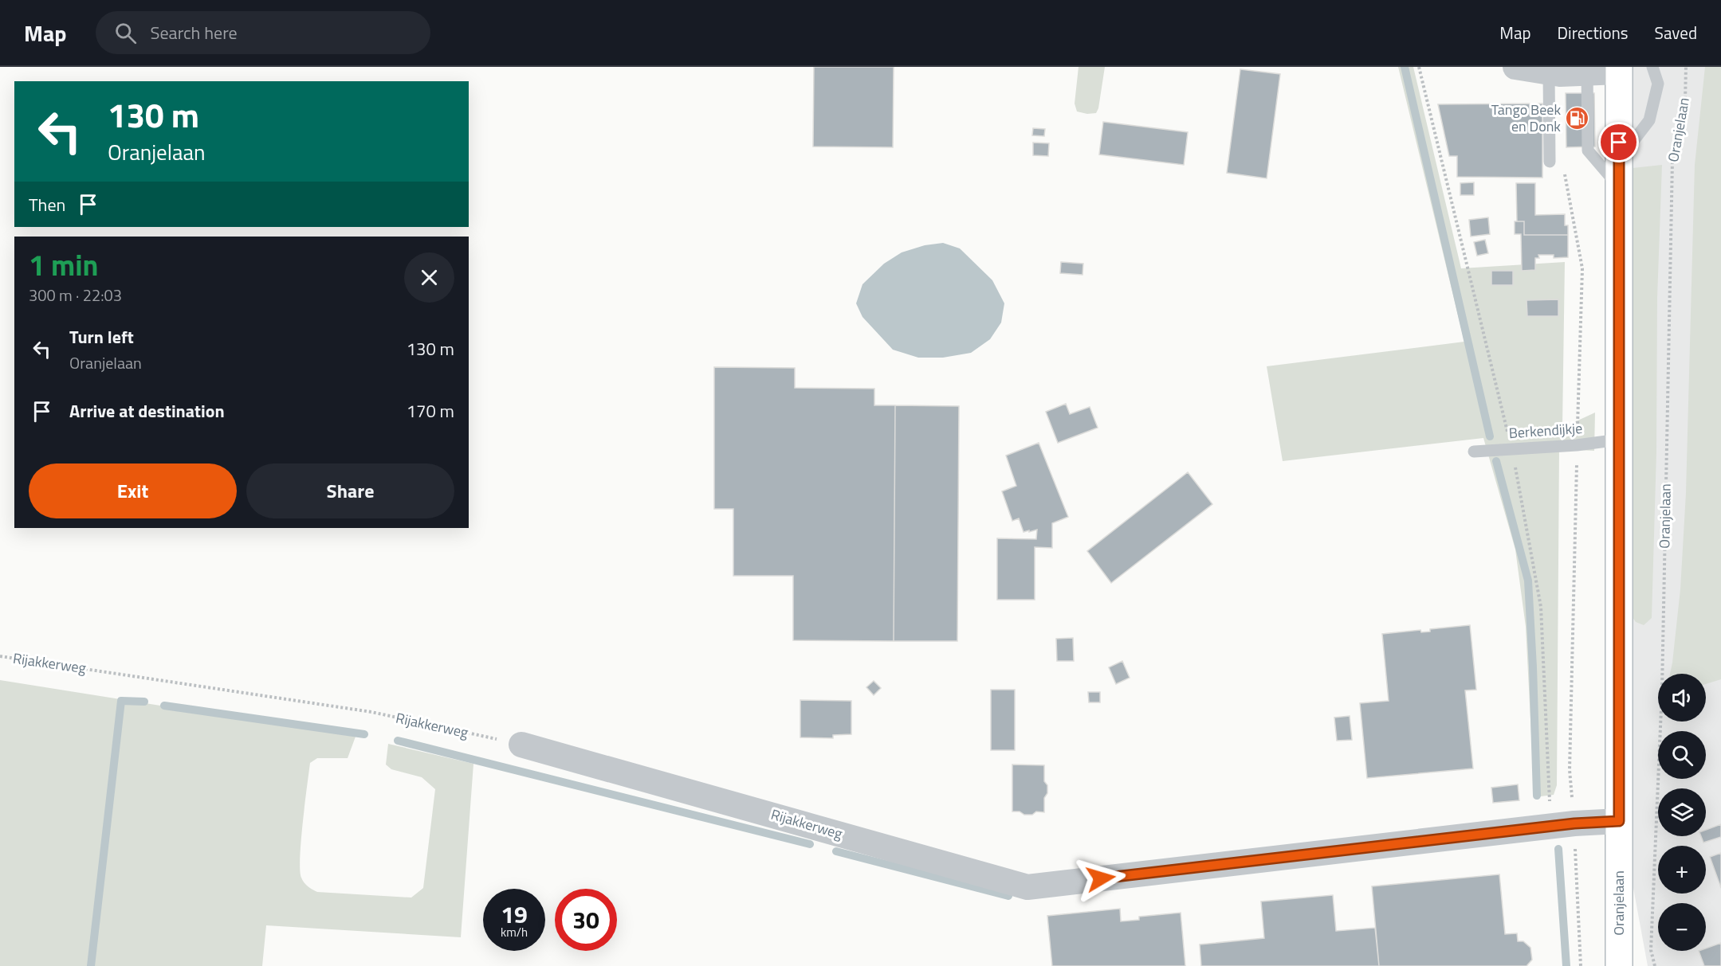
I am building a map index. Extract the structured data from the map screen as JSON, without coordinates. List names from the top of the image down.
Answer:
{
  "streets": {
    "main road": ["Oranjelaan"],
    "street": ["Rijakkerweg"],
    "lane": ["Berkendijkje"]
  },
  "crossings": [
    ["Oranjelaan", "Berkendijkje"],
    ["Oranjelaan", "Rijakkerweg"]
  ],
  "places": {
    "fuel station": ["Tango Beek en Donk"]
  },
  "page": {
    "header": "Map",
    "search": "Search here",
    "nav": ["Map", "Directions", "Saved"],
    "turn": ["130 m", "Oranjelaan"],
    "then": "Then",
    "heading": ["1 min", "300 m · 22:03"],
    "list": [
      {
        "name": "Turn left",
        "note": "Oranjelaan",
        "value": "130 m"
      },
      {
        "name": "Arrive at destination",
        "value": "170 m"
      }
    ],
    "buttons": ["Exit", "Share"],
    "map_buttons": ["+", "−"],
    "speed": "19 km/h",
    "limit": "30"
  }
}
